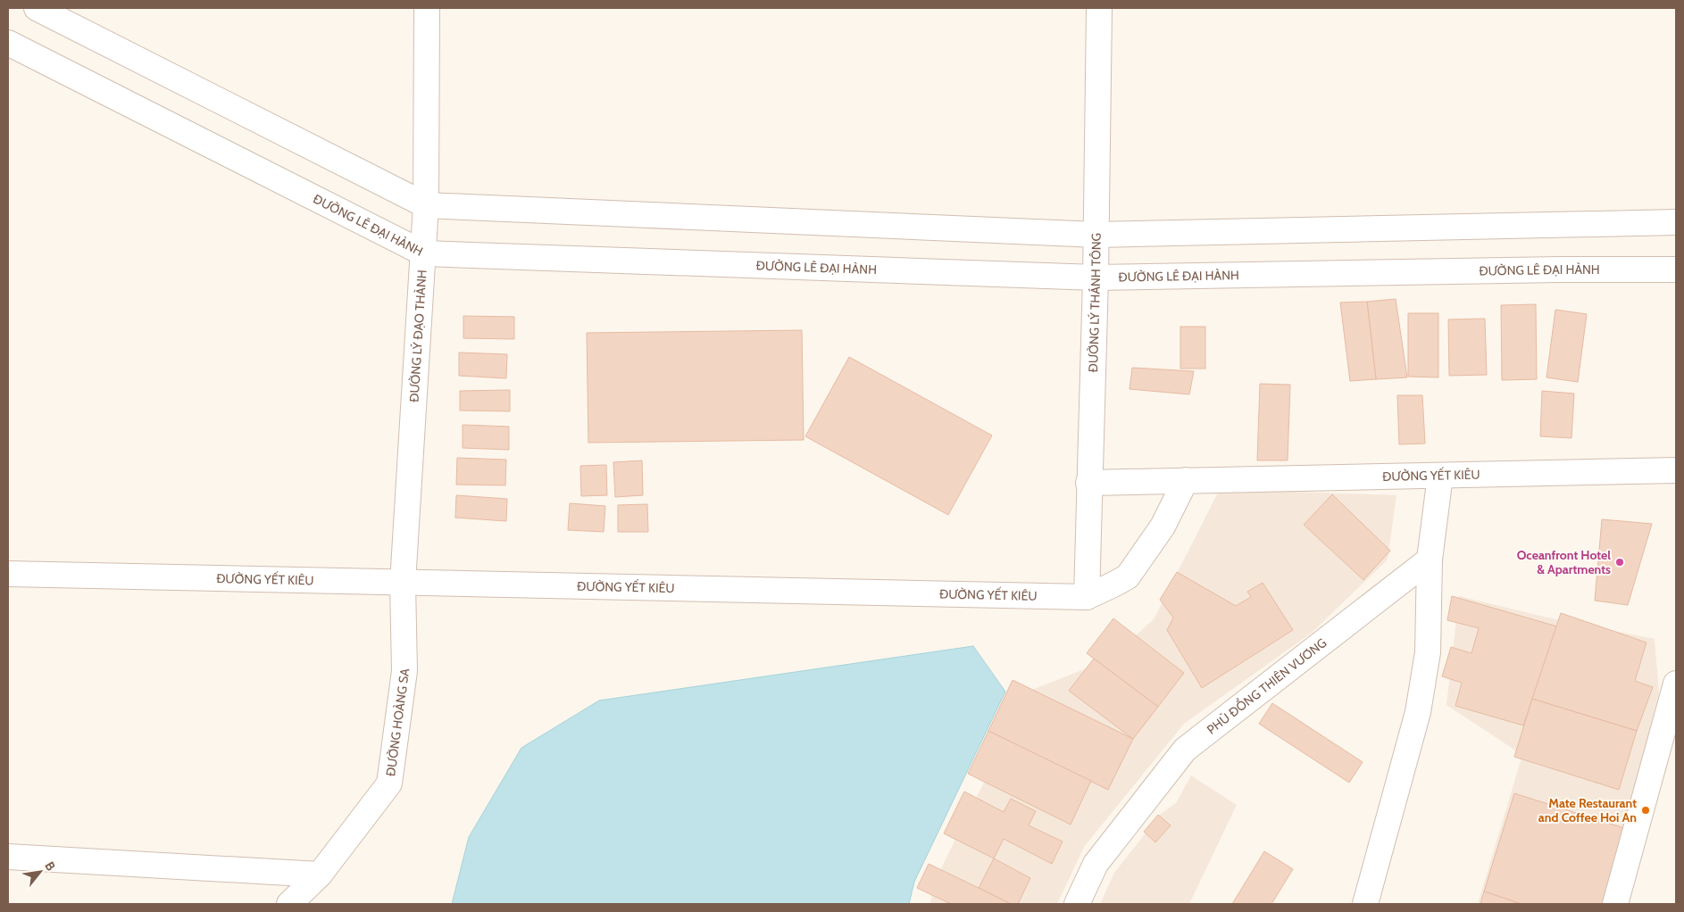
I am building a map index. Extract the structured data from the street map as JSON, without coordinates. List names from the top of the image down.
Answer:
{
  "streets": {
    "street": [
      "ĐƯỜNG LÊ ĐẠI HÀNH",
      "ĐƯỜNG LÝ THÁNH TÔNG",
      "ĐƯỜNG LÝ ĐẠO THÀNH",
      "ĐƯỜNG YẾT KIÊU",
      "PHÙ ĐỔNG THIÊN VƯƠNG",
      "ĐƯỜNG HOÀNG SA"
    ]
  },
  "crossings": [
    ["ĐƯỜNG LÊ ĐẠI HÀNH", "ĐƯỜNG LÝ THÁNH TÔNG"],
    ["ĐƯỜNG LÊ ĐẠI HÀNH", "ĐƯỜNG LÝ ĐẠO THÀNH"],
    ["ĐƯỜNG LÝ THÁNH TÔNG", "ĐƯỜNG YẾT KIÊU"],
    ["ĐƯỜNG LÝ ĐẠO THÀNH", "ĐƯỜNG YẾT KIÊU"],
    ["ĐƯỜNG LÝ ĐẠO THÀNH", "ĐƯỜNG HOÀNG SA"],
    ["ĐƯỜNG YẾT KIÊU", "ĐƯỜNG HOÀNG SA"]
  ],
  "places": ["Oceanfront Hotel & Apartments", "Mate Restaurant and Coffee Hoi An"],
  "north": "top right"
}
